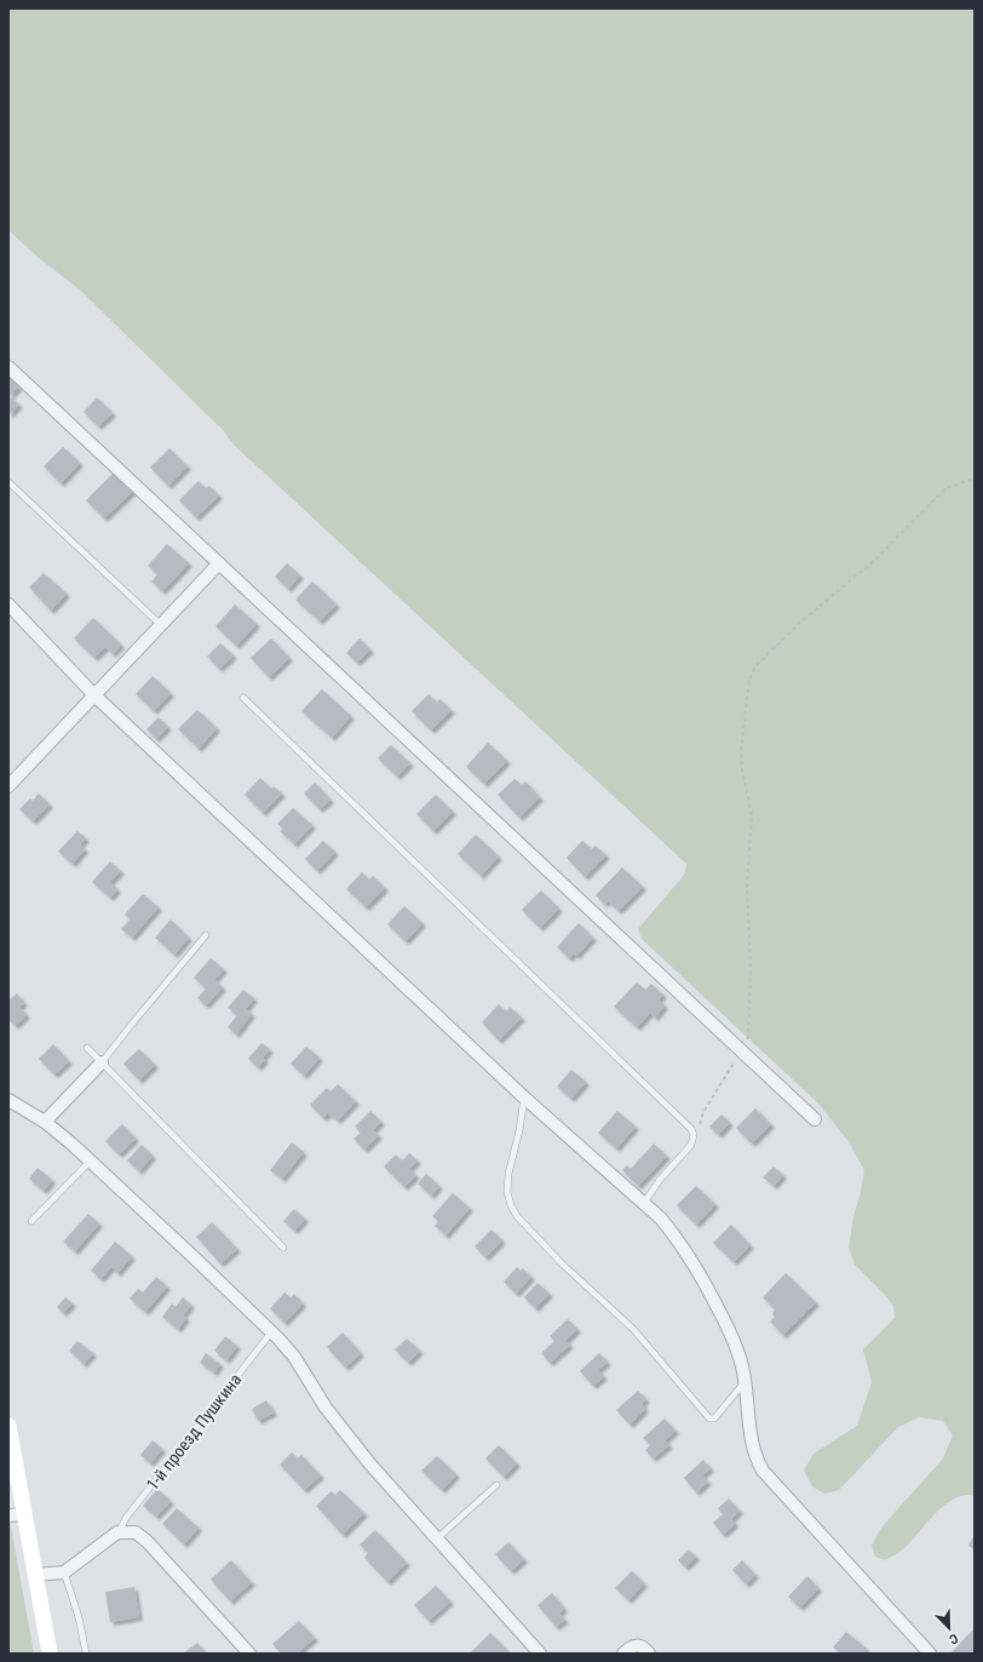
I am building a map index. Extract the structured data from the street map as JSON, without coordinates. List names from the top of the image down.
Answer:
{
  "streets": {
    "street": ["1-й проезд Пушкина"]
  },
  "north": "bottom right"
}
